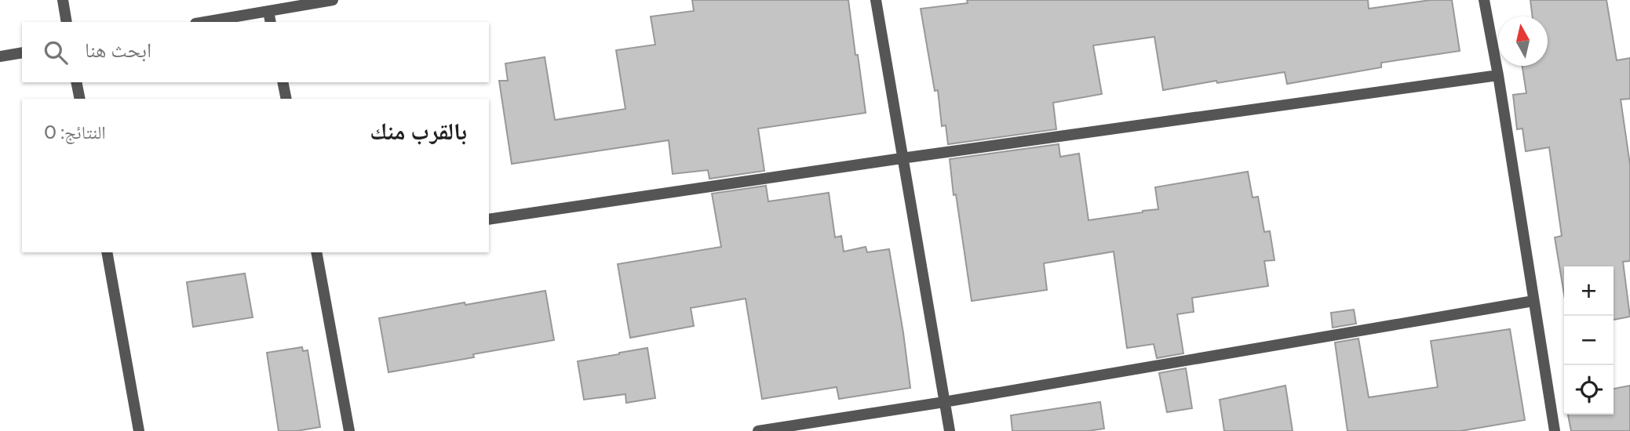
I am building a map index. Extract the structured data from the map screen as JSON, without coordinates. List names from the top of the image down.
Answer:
{
  "north": "top",
  "page": {
    "search": "ابحث هنا",
    "heading": ["بالقرب منك", "النتائج: 0"],
    "map_buttons": ["+", "−"]
  }
}
